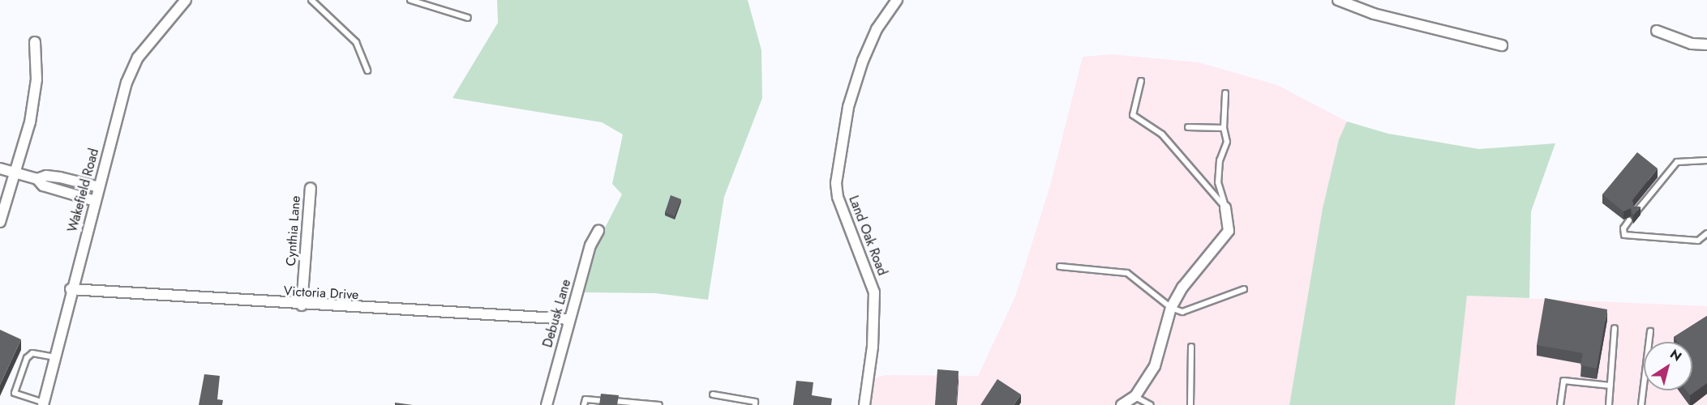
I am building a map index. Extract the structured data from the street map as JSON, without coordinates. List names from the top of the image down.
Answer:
{
  "streets": {
    "street": [
      "Wakefield Road",
      "Cynthia Lane",
      "Land Oak Road",
      "Victoria Drive",
      "Debusk Lane"
    ]
  },
  "crossings": [
    ["Wakefield Road", "Victoria Drive"],
    ["Cynthia Lane", "Victoria Drive"],
    ["Victoria Drive", "Debusk Lane"]
  ],
  "north": "top right"
}
